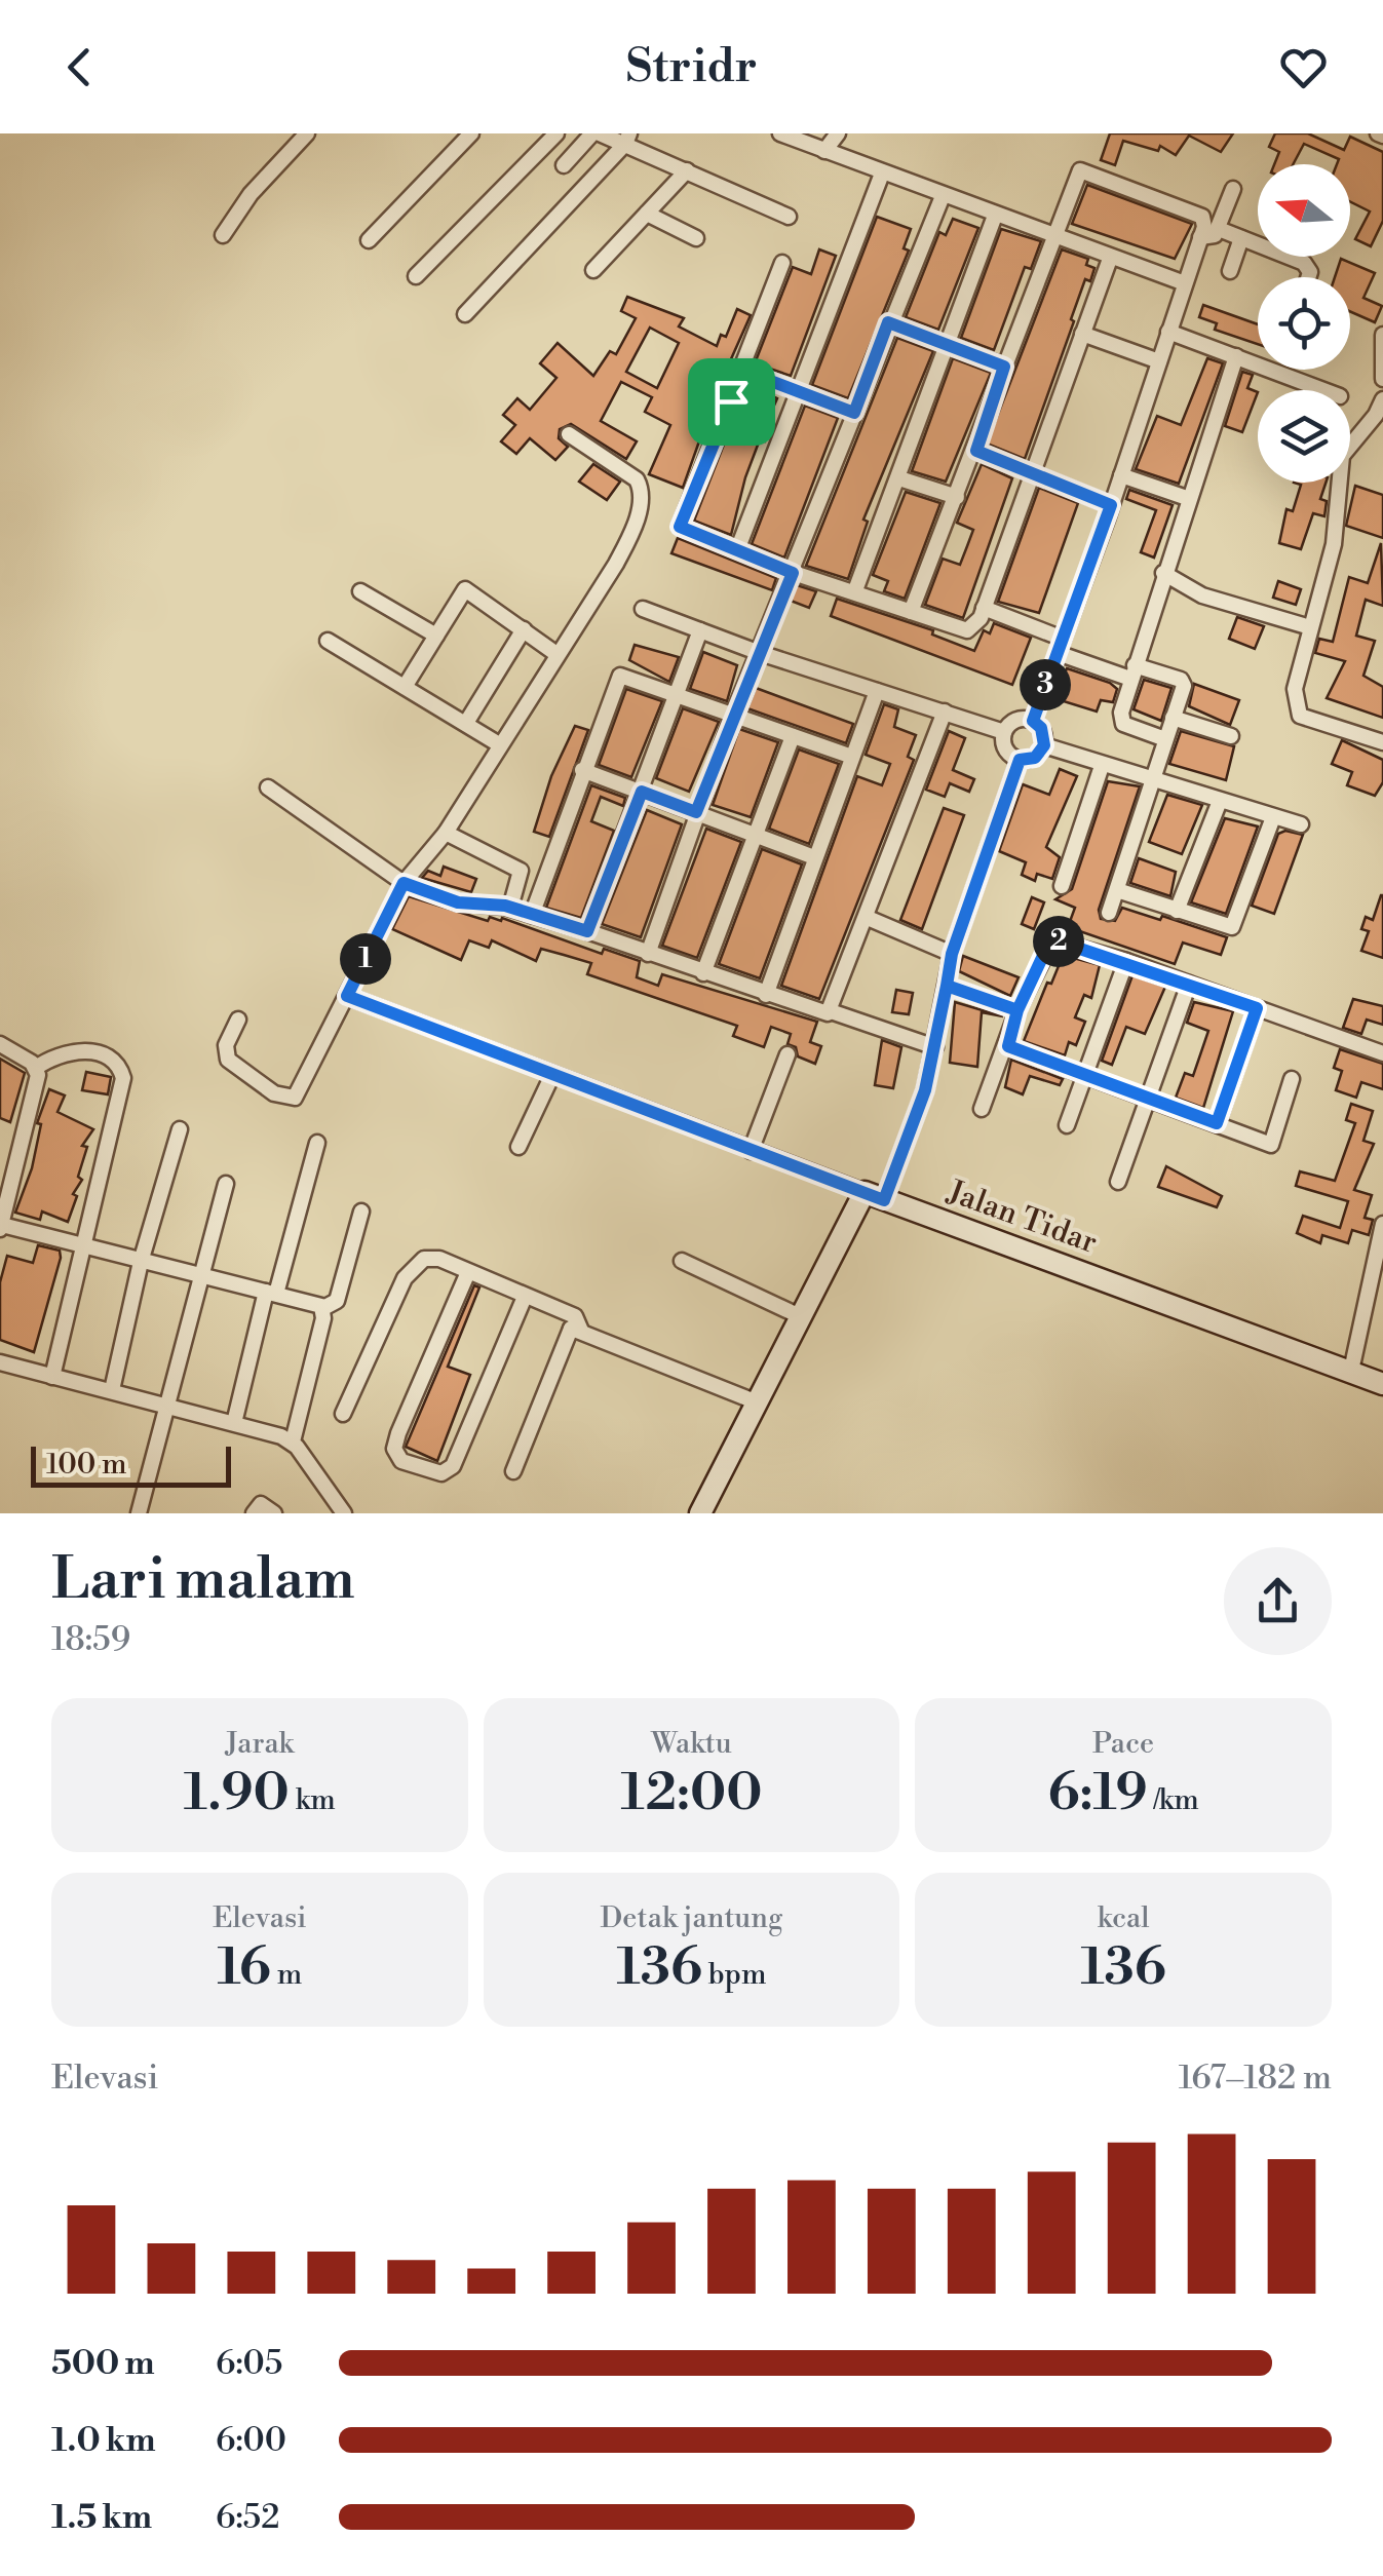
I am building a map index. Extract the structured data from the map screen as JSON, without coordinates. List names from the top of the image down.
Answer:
{
  "streets": {
    "main road": ["Jalan Tidar"]
  },
  "scale_bar": "100 m",
  "north": "left",
  "page": {
    "header": "Stridr",
    "pins": ["3", "2", "1"],
    "scale": "100 m",
    "heading": ["Lari malam", "18:59"],
    "stats": [
      ["Jarak", "1.90 km"],
      ["Waktu", "12:00"],
      ["Pace", "6:19 /km"],
      ["Elevasi", "16 m"],
      ["Detak jantung", "136 bpm"],
      ["kcal", "136"]
    ],
    "chart": ["Elevasi", "167–182 m"],
    "list": [
      {
        "name": "500 m",
        "note": "6:05"
      },
      {
        "name": "1.0 km",
        "note": "6:00"
      },
      {
        "name": "1.5 km",
        "note": "6:52"
      }
    ]
  }
}
